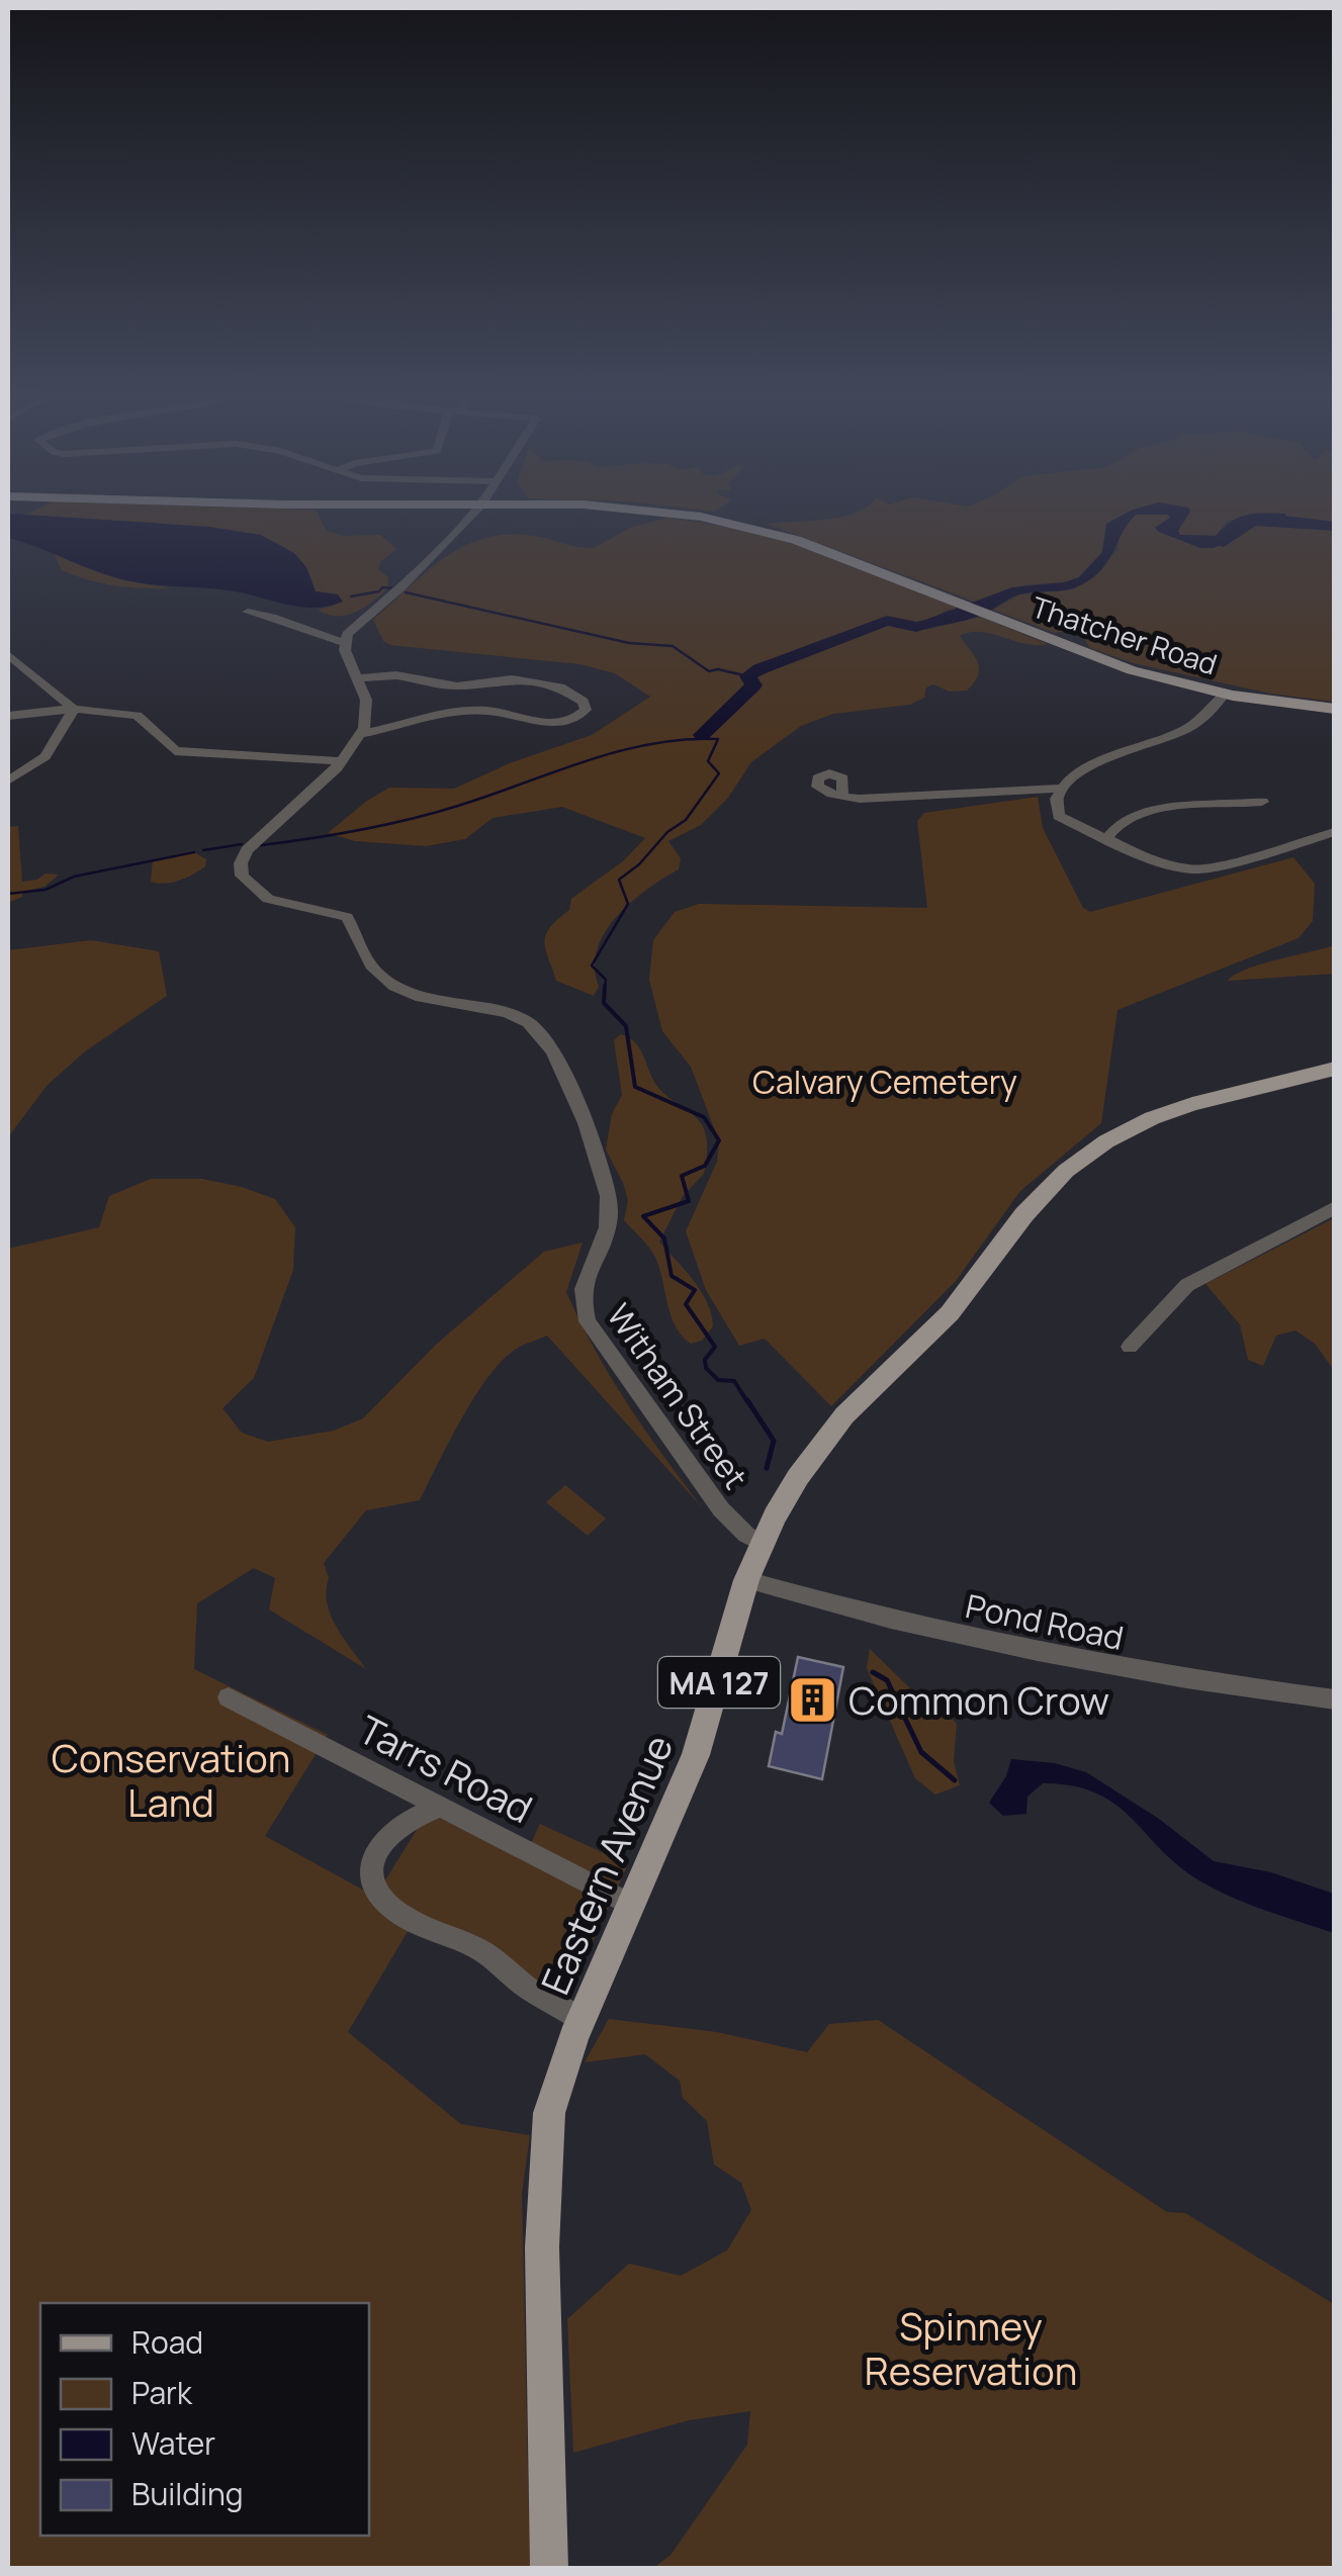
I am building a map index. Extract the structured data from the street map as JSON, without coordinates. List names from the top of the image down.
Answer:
{
  "streets": {
    "main road": ["Thatcher Road", "MA 127", "Eastern Avenue"],
    "street": ["Witham Street", "Pond Road", "Tarrs Road"]
  },
  "crossings": [
    ["Witham Street", "Eastern Avenue"],
    ["Pond Road", "Eastern Avenue"],
    ["Tarrs Road", "Eastern Avenue"]
  ],
  "parks": ["Calvary Cemetery", "Conservation Land", "Spinney Reservation"],
  "places": {
    "building": ["Common Crow"]
  },
  "legend": [
    "Road",
    "Park",
    "Water",
    "Building"
  ]
}
